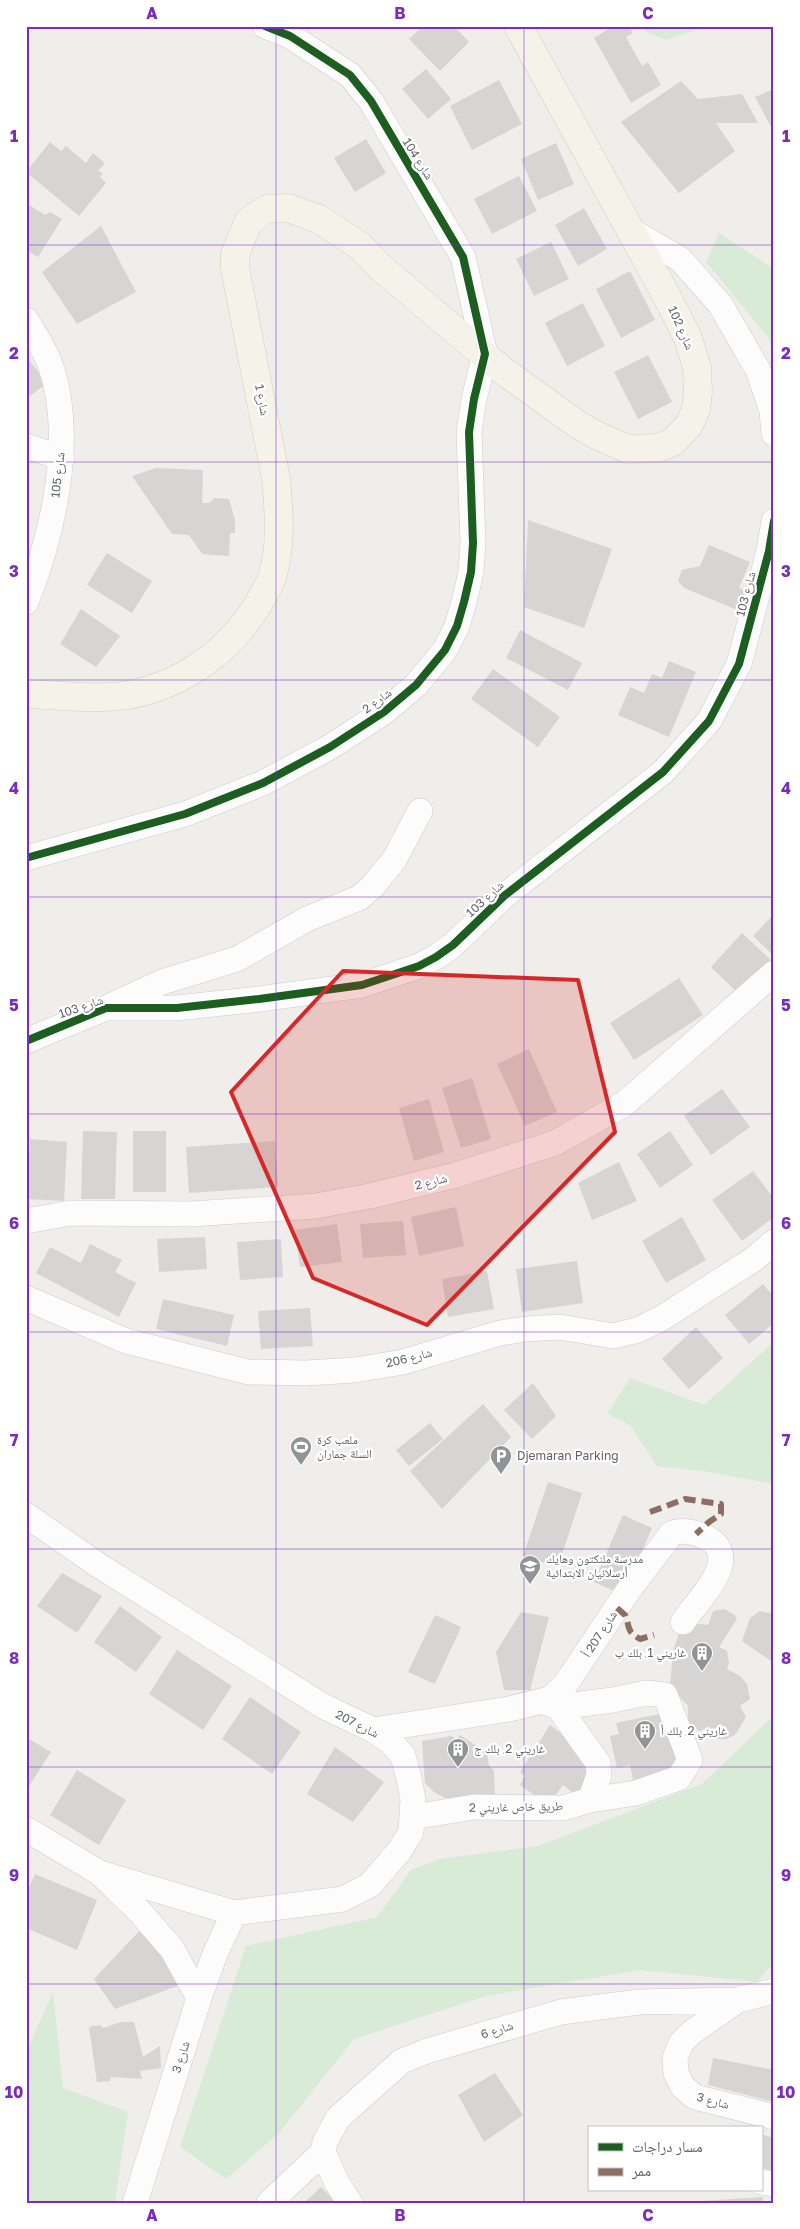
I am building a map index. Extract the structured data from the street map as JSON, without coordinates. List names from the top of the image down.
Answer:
{
  "streets": {
    "main road": ["شارع 102", "شارع 1"],
    "street": [
      "شارع 104",
      "شارع 105",
      "شارع 103",
      "شارع 2",
      "شارع 206",
      "شارع 207 أ",
      "شارع 207",
      "طريق خاص غاريني 2",
      "شارع 6",
      "شارع 3"
    ]
  },
  "crossings": [
    ["شارع 104", "شارع 102"],
    ["شارع 104", "شارع 1"],
    ["شارع 104", "شارع 2"],
    ["شارع 102", "شارع 1"],
    ["شارع 102", "شارع 2"],
    ["شارع 1", "شارع 2"],
    ["شارع 207 أ", "شارع 207"],
    ["شارع 207 أ", "طريق خاص غاريني 2"],
    ["شارع 207", "طريق خاص غاريني 2"],
    ["شارع 207", "شارع 3"],
    ["شارع 6", "شارع 3"]
  ],
  "places": {
    "sports": ["ملعب كرة السلة جماران"],
    "parking": ["Djemaran Parking"],
    "school or university": ["مدرسة ملنكتون وهايك أرسلانيان الابتدائية"],
    "building": ["غاريني 1، بلك ب", "غاريني 2، بلك أ", "غاريني 2، بلك ج"]
  },
  "legend": ["مسار دراجات", "ممر"],
  "grid": {
    "columns": ["A", "B", "C"],
    "rows": [
      "1",
      "2",
      "3",
      "4",
      "5",
      "6",
      "7",
      "8",
      "9",
      "10"
    ]
  }
}
